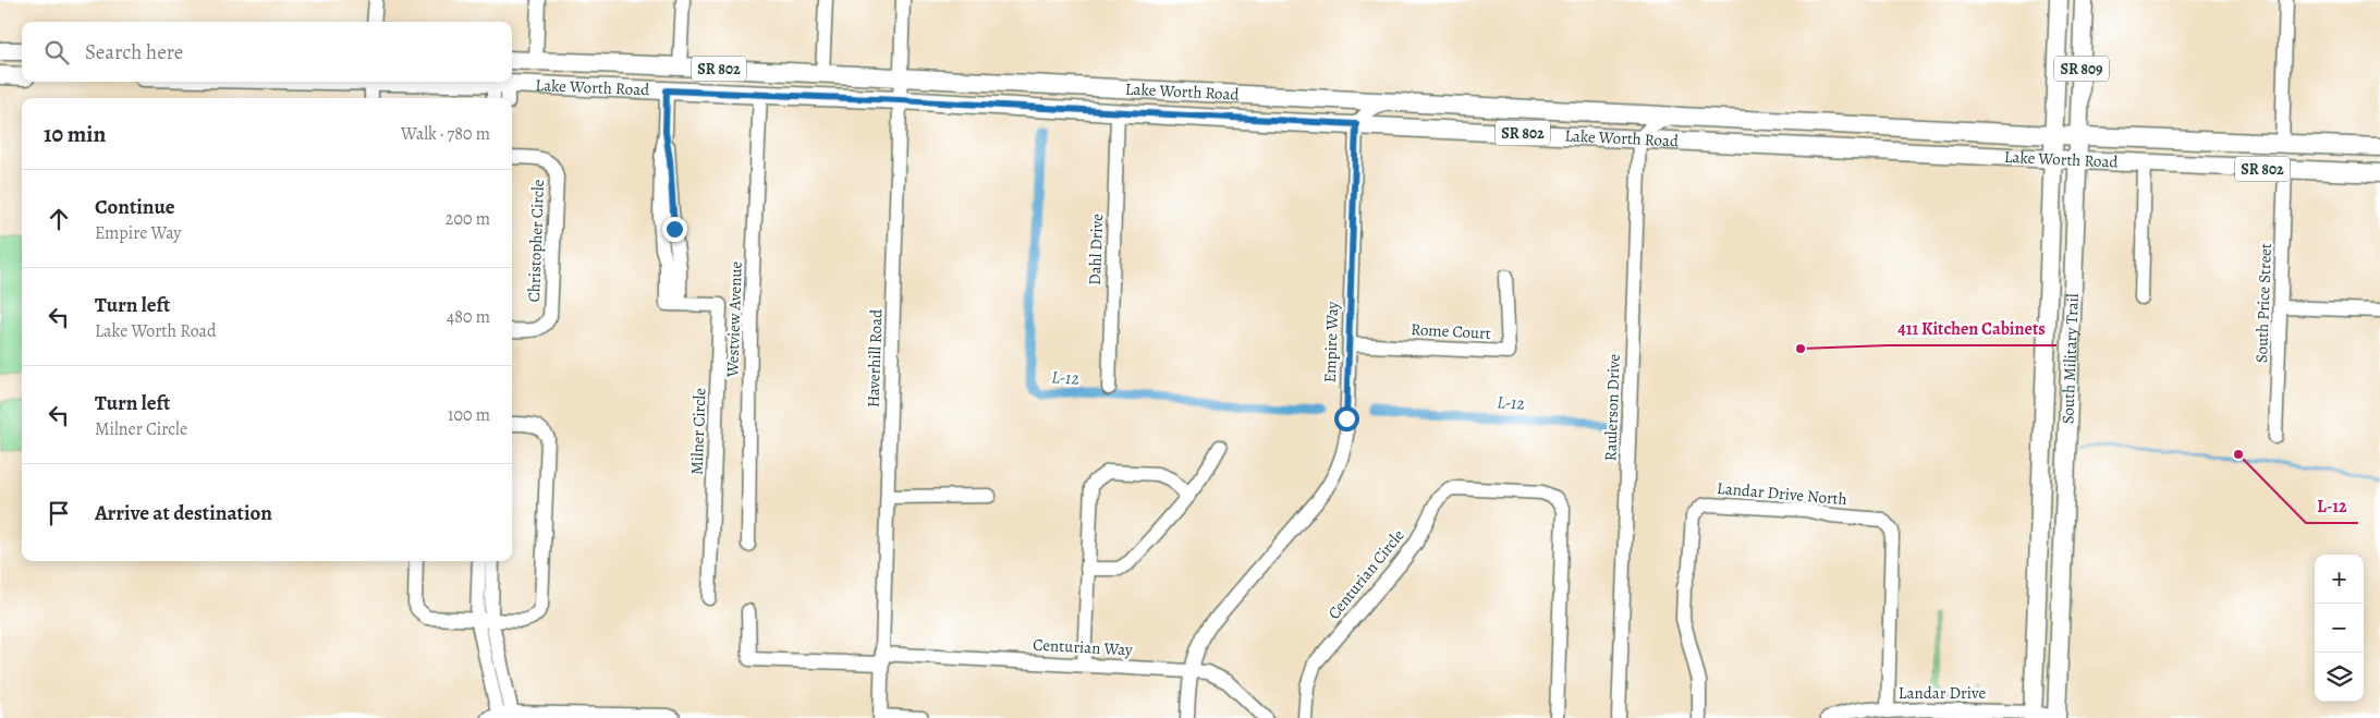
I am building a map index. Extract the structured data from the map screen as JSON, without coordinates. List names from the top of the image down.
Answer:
{
  "streets": {
    "main road": [
      "SR 802",
      "SR 809",
      "Lake Worth Road",
      "South Military Trail"
    ],
    "street": [
      "Christopher Circle",
      "Dahl Drive",
      "South Price Street",
      "Westview Avenue",
      "Rome Court",
      "Empire Way",
      "Haverhill Road",
      "Raulerson Drive",
      "Milner Circle",
      "Landar Drive North",
      "Centurian Circle",
      "Centurian Way",
      "Landar Drive"
    ]
  },
  "crossings": [
    ["Lake Worth Road", "Dahl Drive"],
    ["Lake Worth Road", "South Price Street"],
    ["Lake Worth Road", "Westview Avenue"],
    ["Lake Worth Road", "Empire Way"],
    ["Lake Worth Road", "Haverhill Road"],
    ["Lake Worth Road", "South Military Trail"],
    ["Lake Worth Road", "Raulerson Drive"],
    ["Lake Worth Road", "Milner Circle"],
    ["Rome Court", "Empire Way"],
    ["Empire Way", "Centurian Way"],
    ["Haverhill Road", "Centurian Way"],
    ["South Military Trail", "Landar Drive"],
    ["Landar Drive North", "Landar Drive"]
  ],
  "water": ["L-12"],
  "places": ["411 Kitchen Cabinets", "L-12"],
  "page": {
    "search": "Search here",
    "heading": ["10 min", "Walk · 780 m"],
    "list": [
      ["Continue", "Empire Way", "200 m"],
      ["Turn left", "Lake Worth Road", "480 m"],
      ["Turn left", "Milner Circle", "100 m"],
      "Arrive at destination"
    ],
    "map_buttons": ["+", "−"]
  }
}
